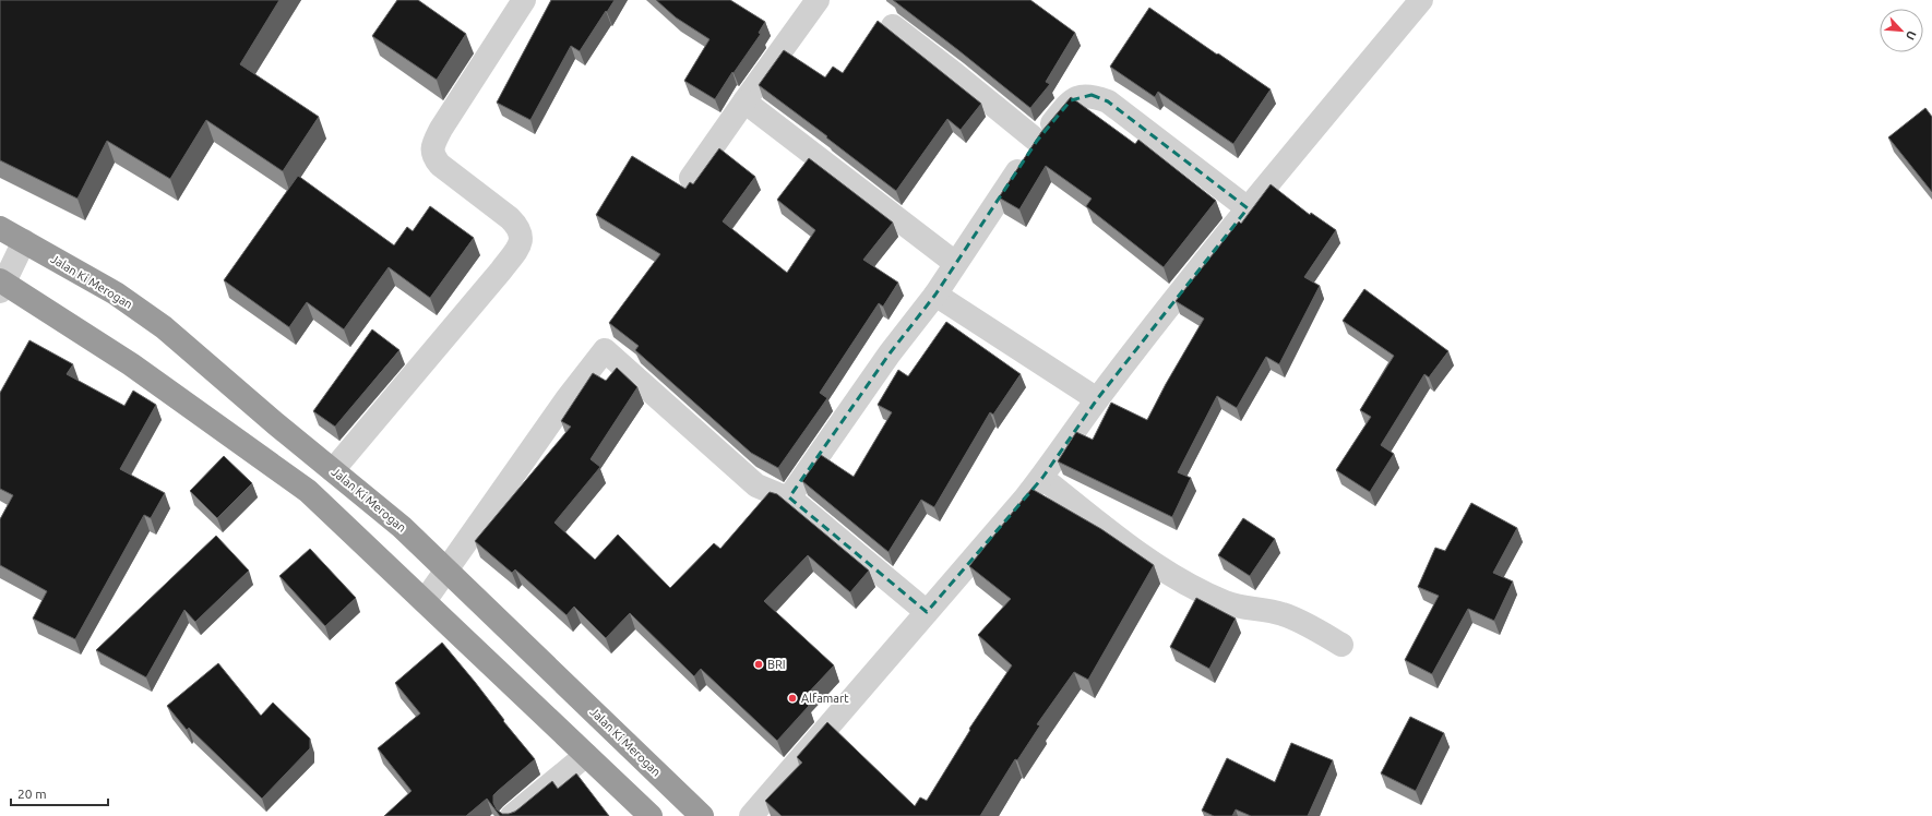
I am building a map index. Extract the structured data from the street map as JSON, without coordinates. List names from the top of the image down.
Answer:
{
  "streets": {
    "highway": ["Jalan Ki Merogan"]
  },
  "places": ["BRI", "Alfamart"],
  "scale_bar": "20 m",
  "north": "bottom right"
}
